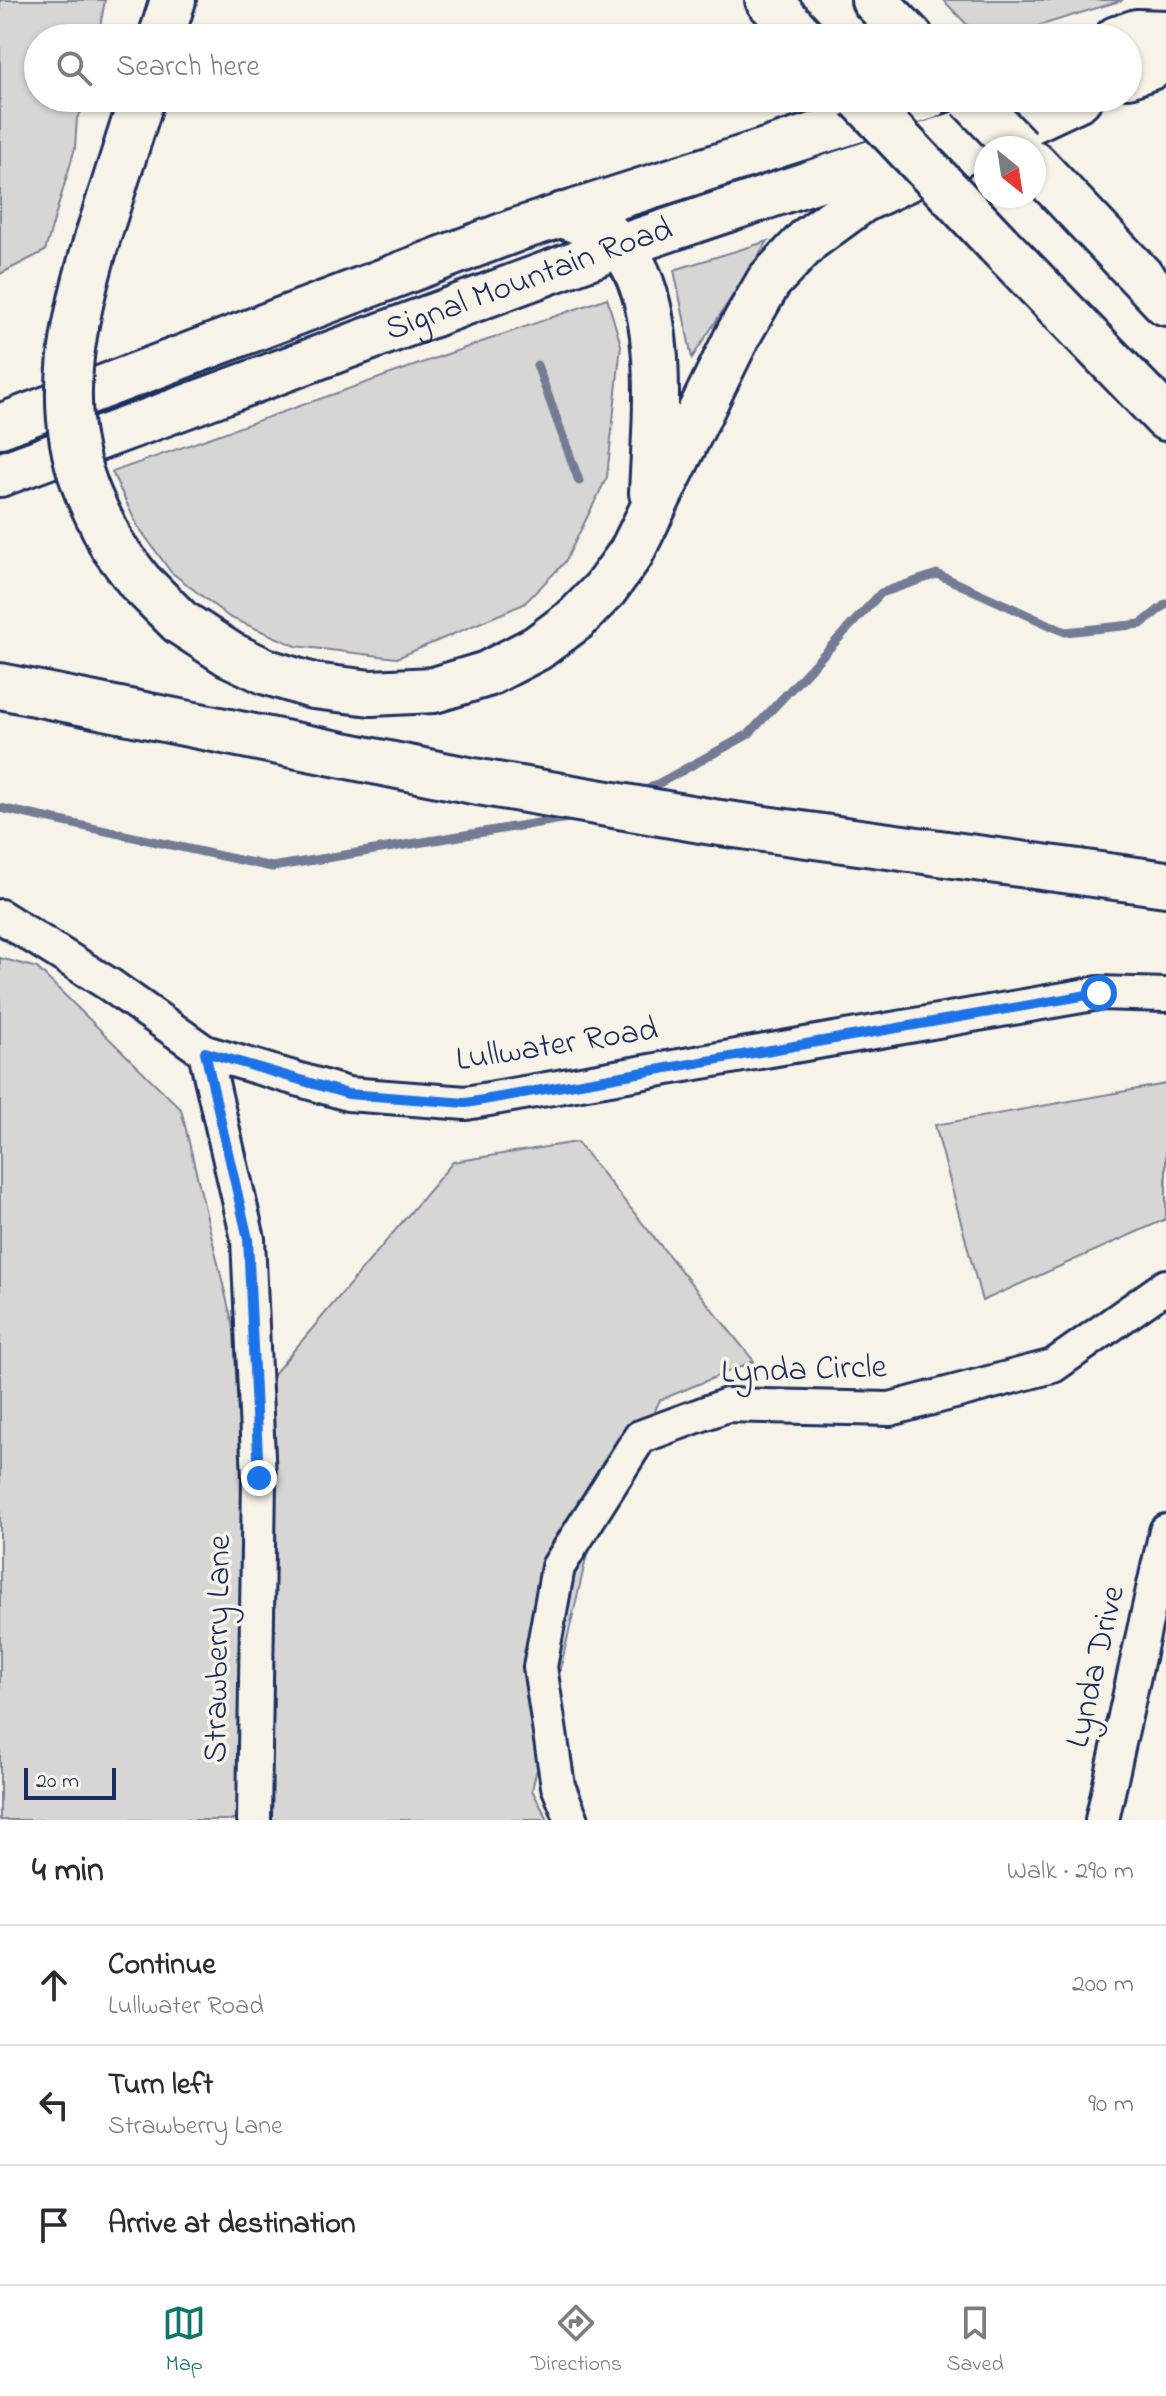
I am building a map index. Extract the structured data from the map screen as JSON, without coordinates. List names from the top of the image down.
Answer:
{
  "streets": {
    "main road": ["Signal Mountain Road"],
    "street": [
      "Lullwater Road",
      "Lynda Circle",
      "Strawberry Lane",
      "Lynda Drive"
    ]
  },
  "crossings": [
    ["Lullwater Road", "Strawberry Lane"]
  ],
  "scale_bar": "20 m",
  "north": "bottom right",
  "page": {
    "search": "Search here",
    "scale": "20 m",
    "heading": ["4 min", "Walk · 290 m"],
    "list": [
      ["Continue", "Lullwater Road", "200 m"],
      ["Turn left", "Strawberry Lane", "90 m"],
      "Arrive at destination"
    ],
    "nav": ["Map", "Directions", "Saved"]
  }
}
